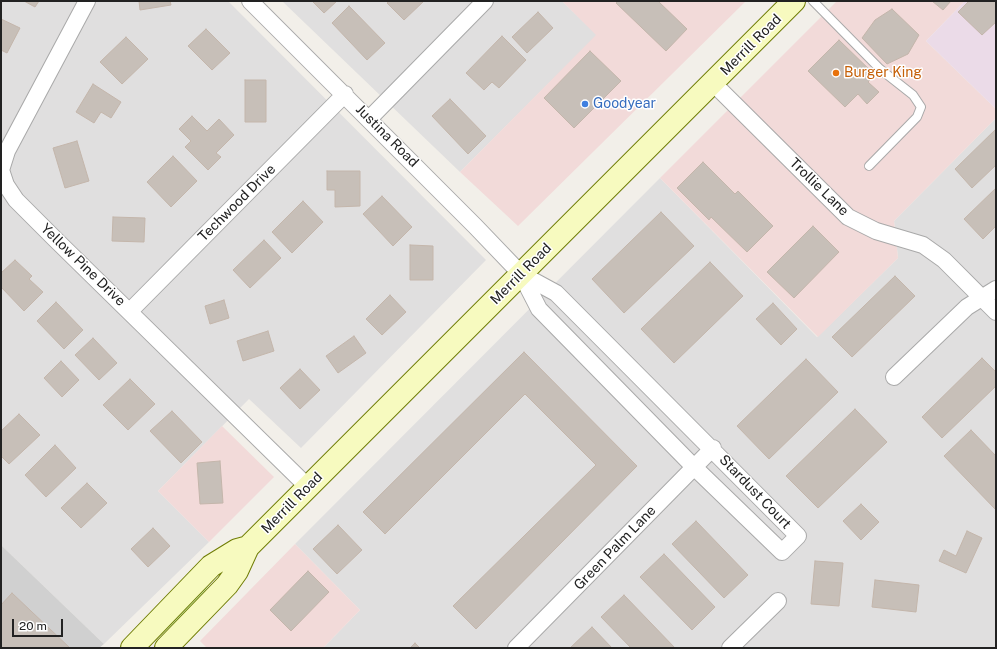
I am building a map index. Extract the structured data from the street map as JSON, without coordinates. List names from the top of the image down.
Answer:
{
  "streets": {
    "main road": ["Merrill Road"],
    "street": [
      "Justina Road",
      "Trollie Lane",
      "Techwood Drive",
      "Yellow Pine Drive",
      "Stardust Court",
      "Green Palm Lane"
    ]
  },
  "crossings": [
    ["Merrill Road", "Justina Road"],
    ["Merrill Road", "Trollie Lane"],
    ["Merrill Road", "Yellow Pine Drive"],
    ["Merrill Road", "Stardust Court"],
    ["Justina Road", "Techwood Drive"],
    ["Justina Road", "Stardust Court"],
    ["Techwood Drive", "Yellow Pine Drive"],
    ["Stardust Court", "Green Palm Lane"]
  ],
  "places": ["Burger King", "Goodyear"],
  "scale_bar": "20 m"
}
